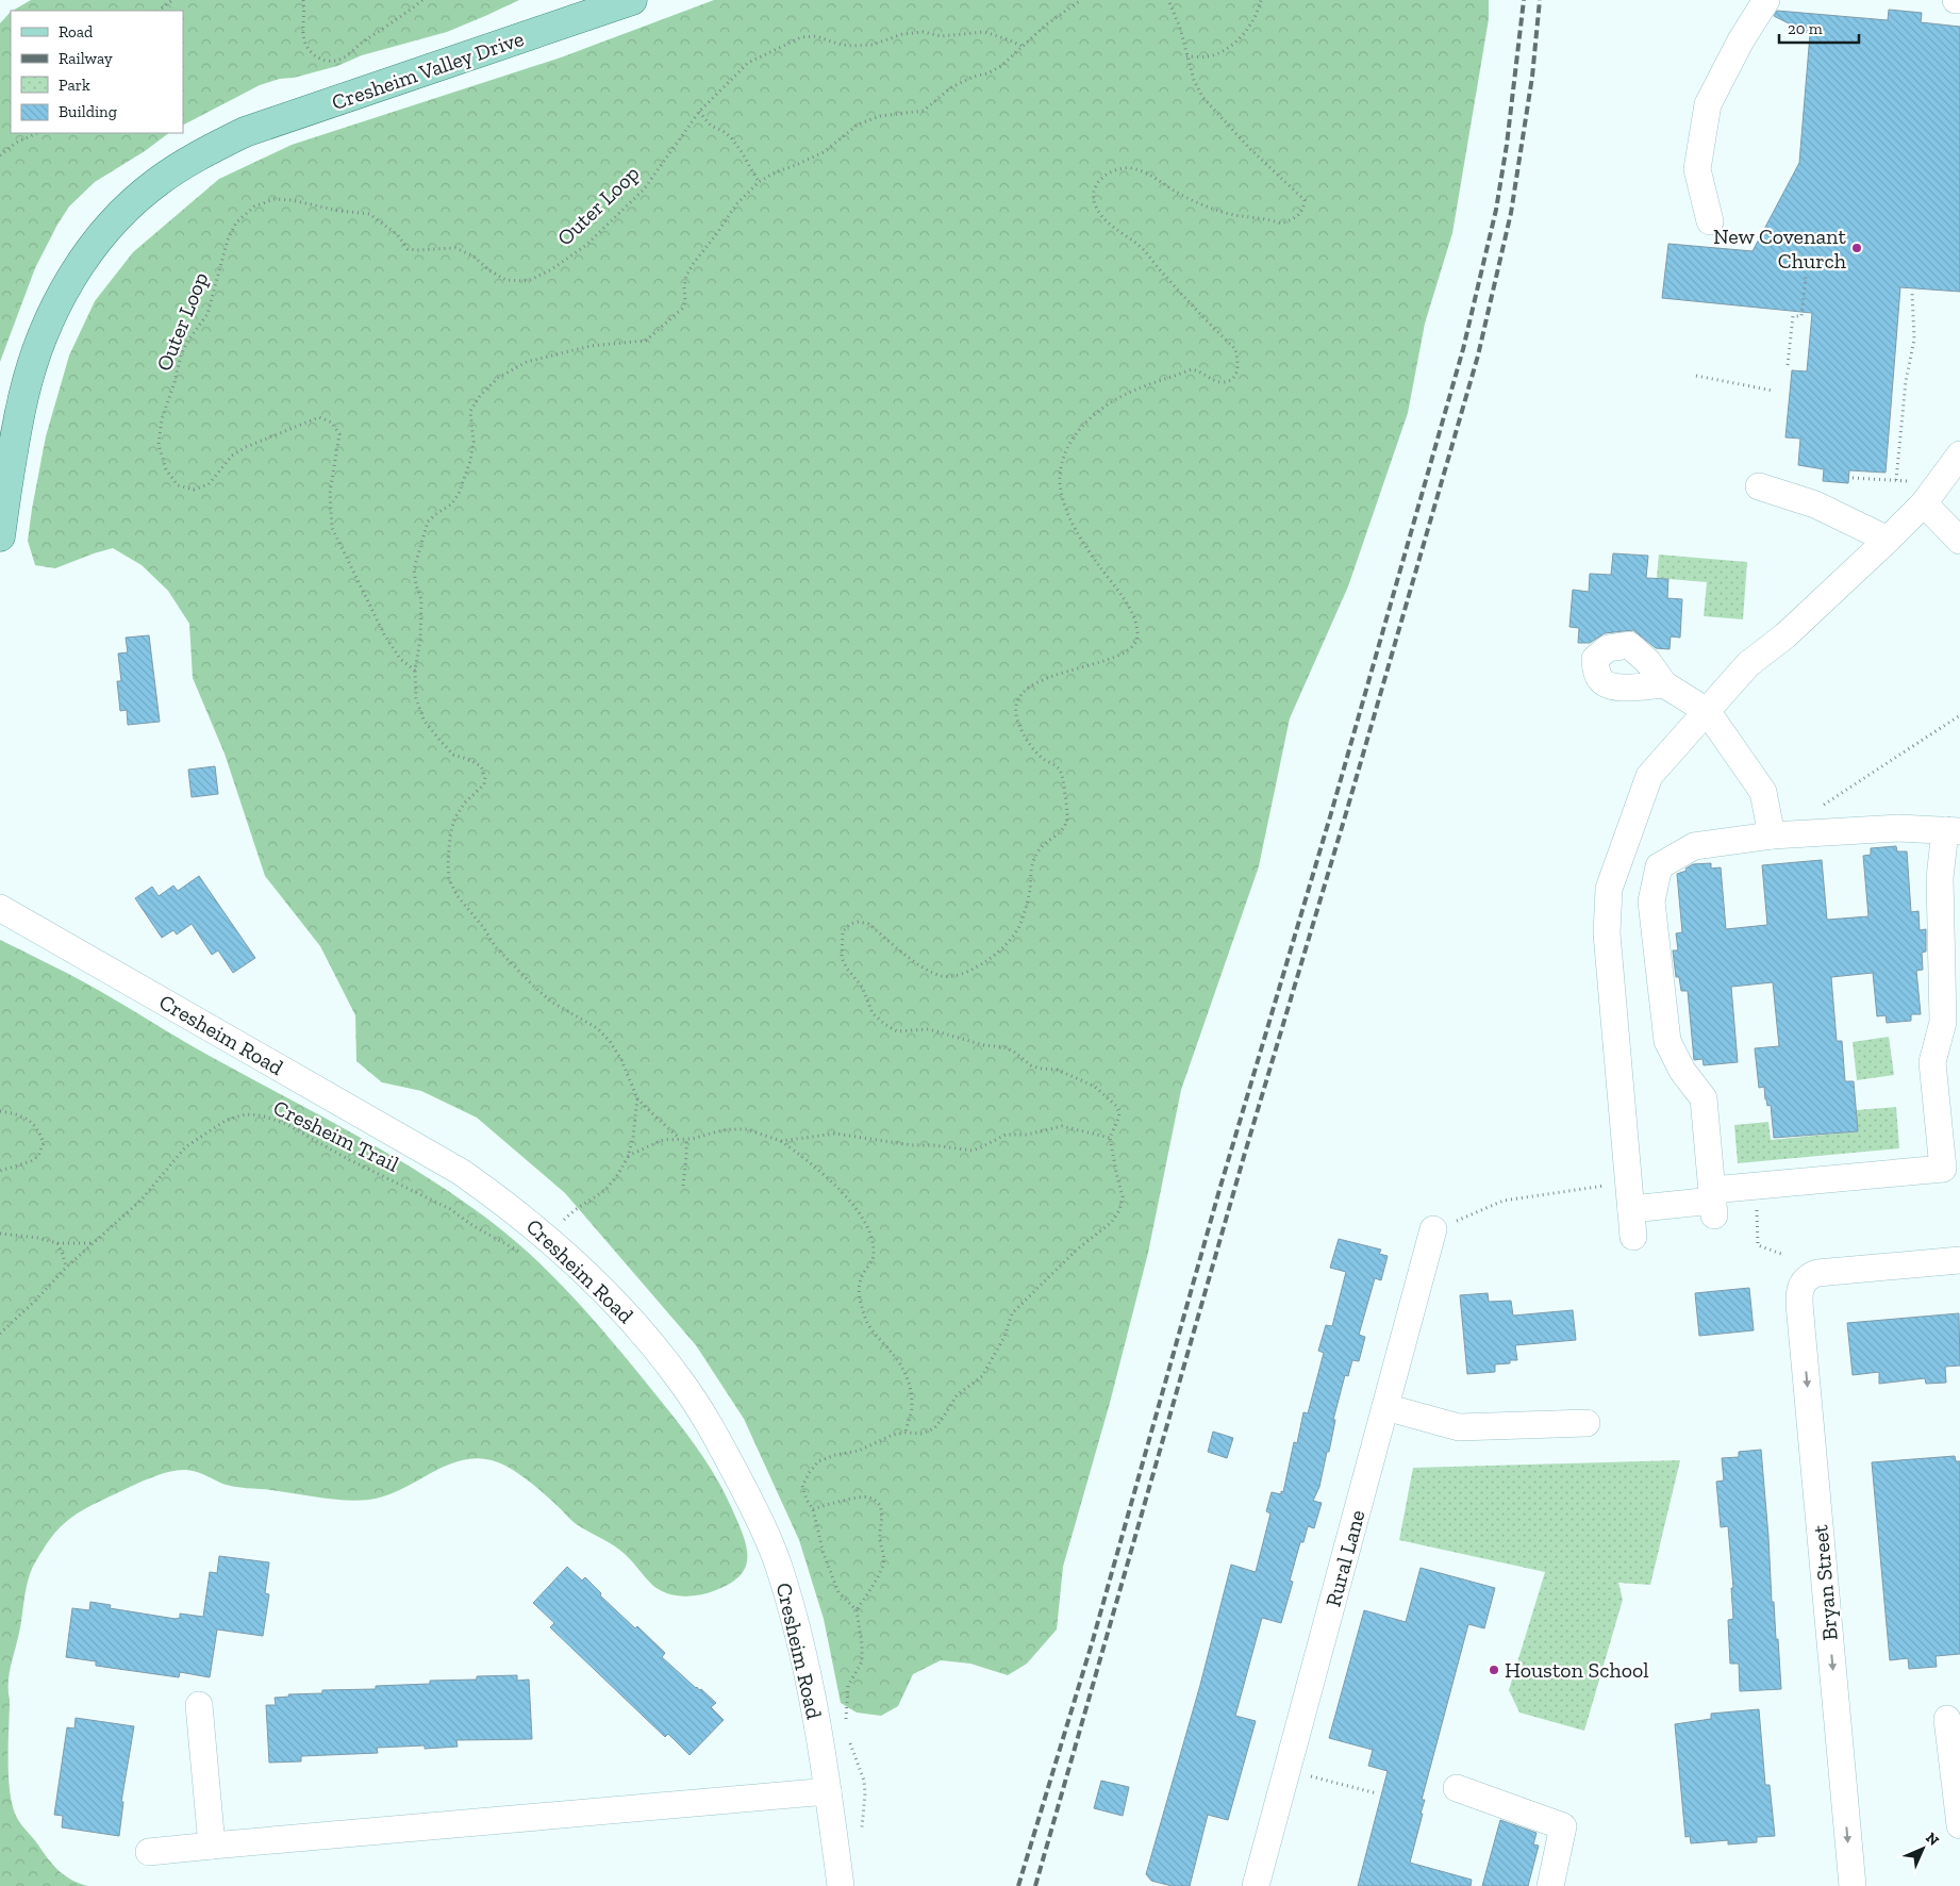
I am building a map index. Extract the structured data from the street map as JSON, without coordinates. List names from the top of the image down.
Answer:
{
  "streets": {
    "main road": ["Cresheim Valley Drive"],
    "street": ["Cresheim Road", "Rural Lane", "Bryan Street"],
    "path": ["Outer Loop", "Cresheim Trail"]
  },
  "one_way": ["Bryan Street"],
  "places": ["New Covenant Church", "Houston School"],
  "legend": [
    "Road",
    "Railway",
    "Park",
    "Building"
  ],
  "scale_bar": "20 m",
  "north": "top right"
}
